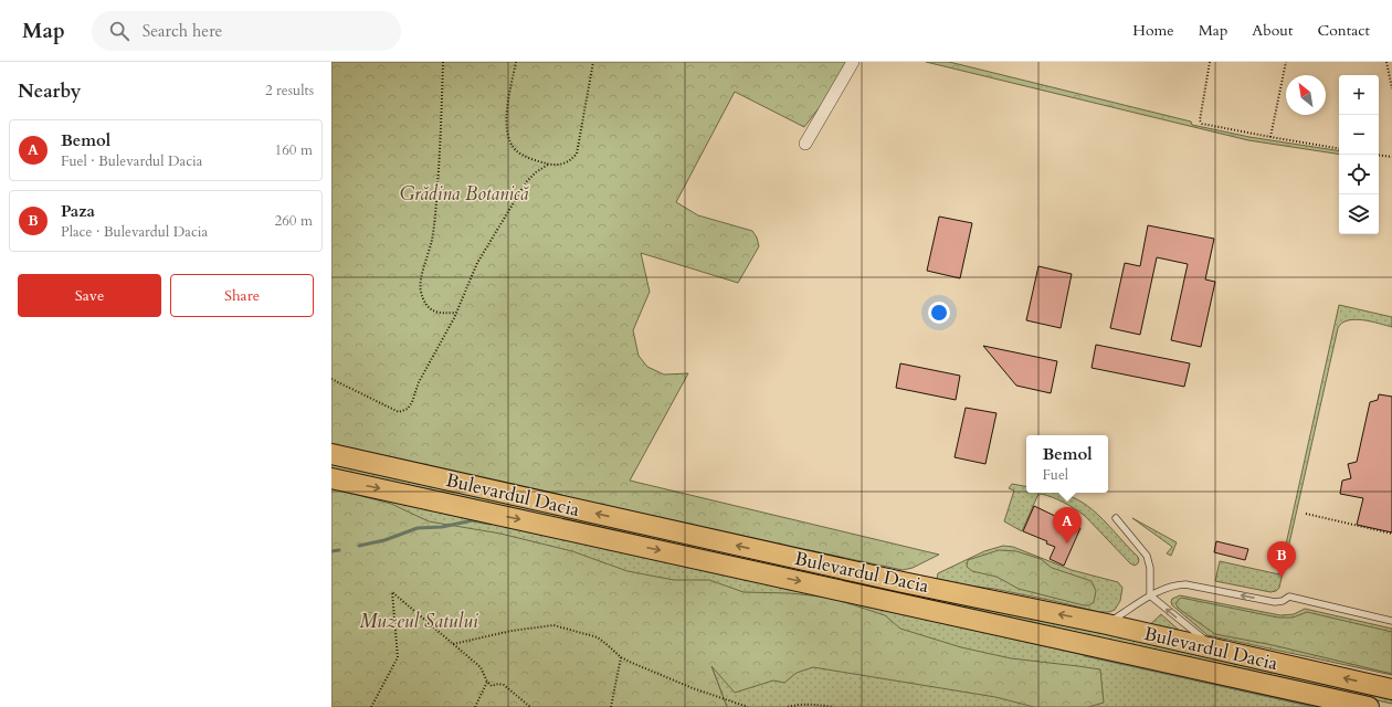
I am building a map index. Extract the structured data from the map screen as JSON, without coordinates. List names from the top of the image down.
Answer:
{
  "streets": {
    "main road": ["Bulevardul Dacia"]
  },
  "parks": ["Grădina Botanică", "Muzeul Satului"],
  "north": "top left",
  "page": {
    "header": "Map",
    "search": "Search here",
    "nav": [
      "Home",
      "Map",
      "About",
      "Contact"
    ],
    "heading": ["Nearby", "2 results"],
    "map_buttons": ["+", "−"],
    "list": [
      {
        "mark": "A",
        "name": "Bemol",
        "note": "Fuel · Bulevardul Dacia",
        "value": "160 m"
      },
      {
        "mark": "B",
        "name": "Paza",
        "note": "Place · Bulevardul Dacia",
        "value": "260 m"
      }
    ],
    "buttons": ["Save", "Share"],
    "popup": ["Bemol", "Fuel"],
    "pins": ["A", "B"]
  }
}
